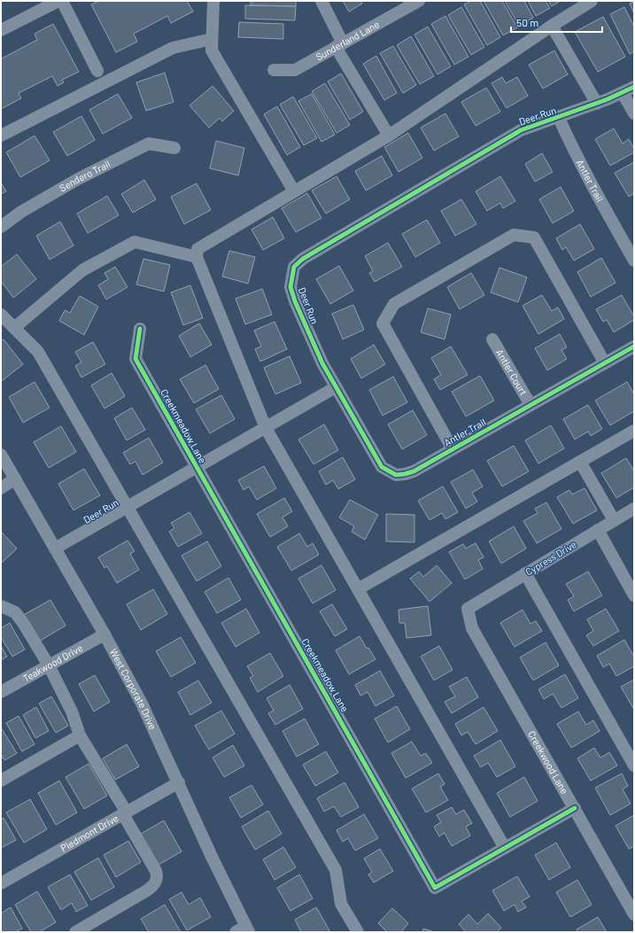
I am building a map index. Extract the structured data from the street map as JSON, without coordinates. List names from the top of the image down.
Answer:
{
  "streets": {
    "street": [
      "Sunderland Lane",
      "Deer Run",
      "Sendero Trail",
      "Antler Trail",
      "Antler Court",
      "Creekmeadow Lane",
      "Cypress Drive",
      "Teakwood Drive",
      "West Corporate Drive",
      "Creekwood Lane",
      "Piedmont Drive"
    ]
  },
  "crossings": [
    ["Deer Run", "Antler Trail"],
    ["Deer Run", "Creekmeadow Lane"],
    ["Deer Run", "West Corporate Drive"],
    ["Antler Trail", "Antler Court"],
    ["Creekmeadow Lane", "Creekwood Lane"],
    ["Cypress Drive", "Creekwood Lane"],
    ["Teakwood Drive", "West Corporate Drive"],
    ["West Corporate Drive", "Piedmont Drive"]
  ],
  "scale_bar": "50 m"
}
